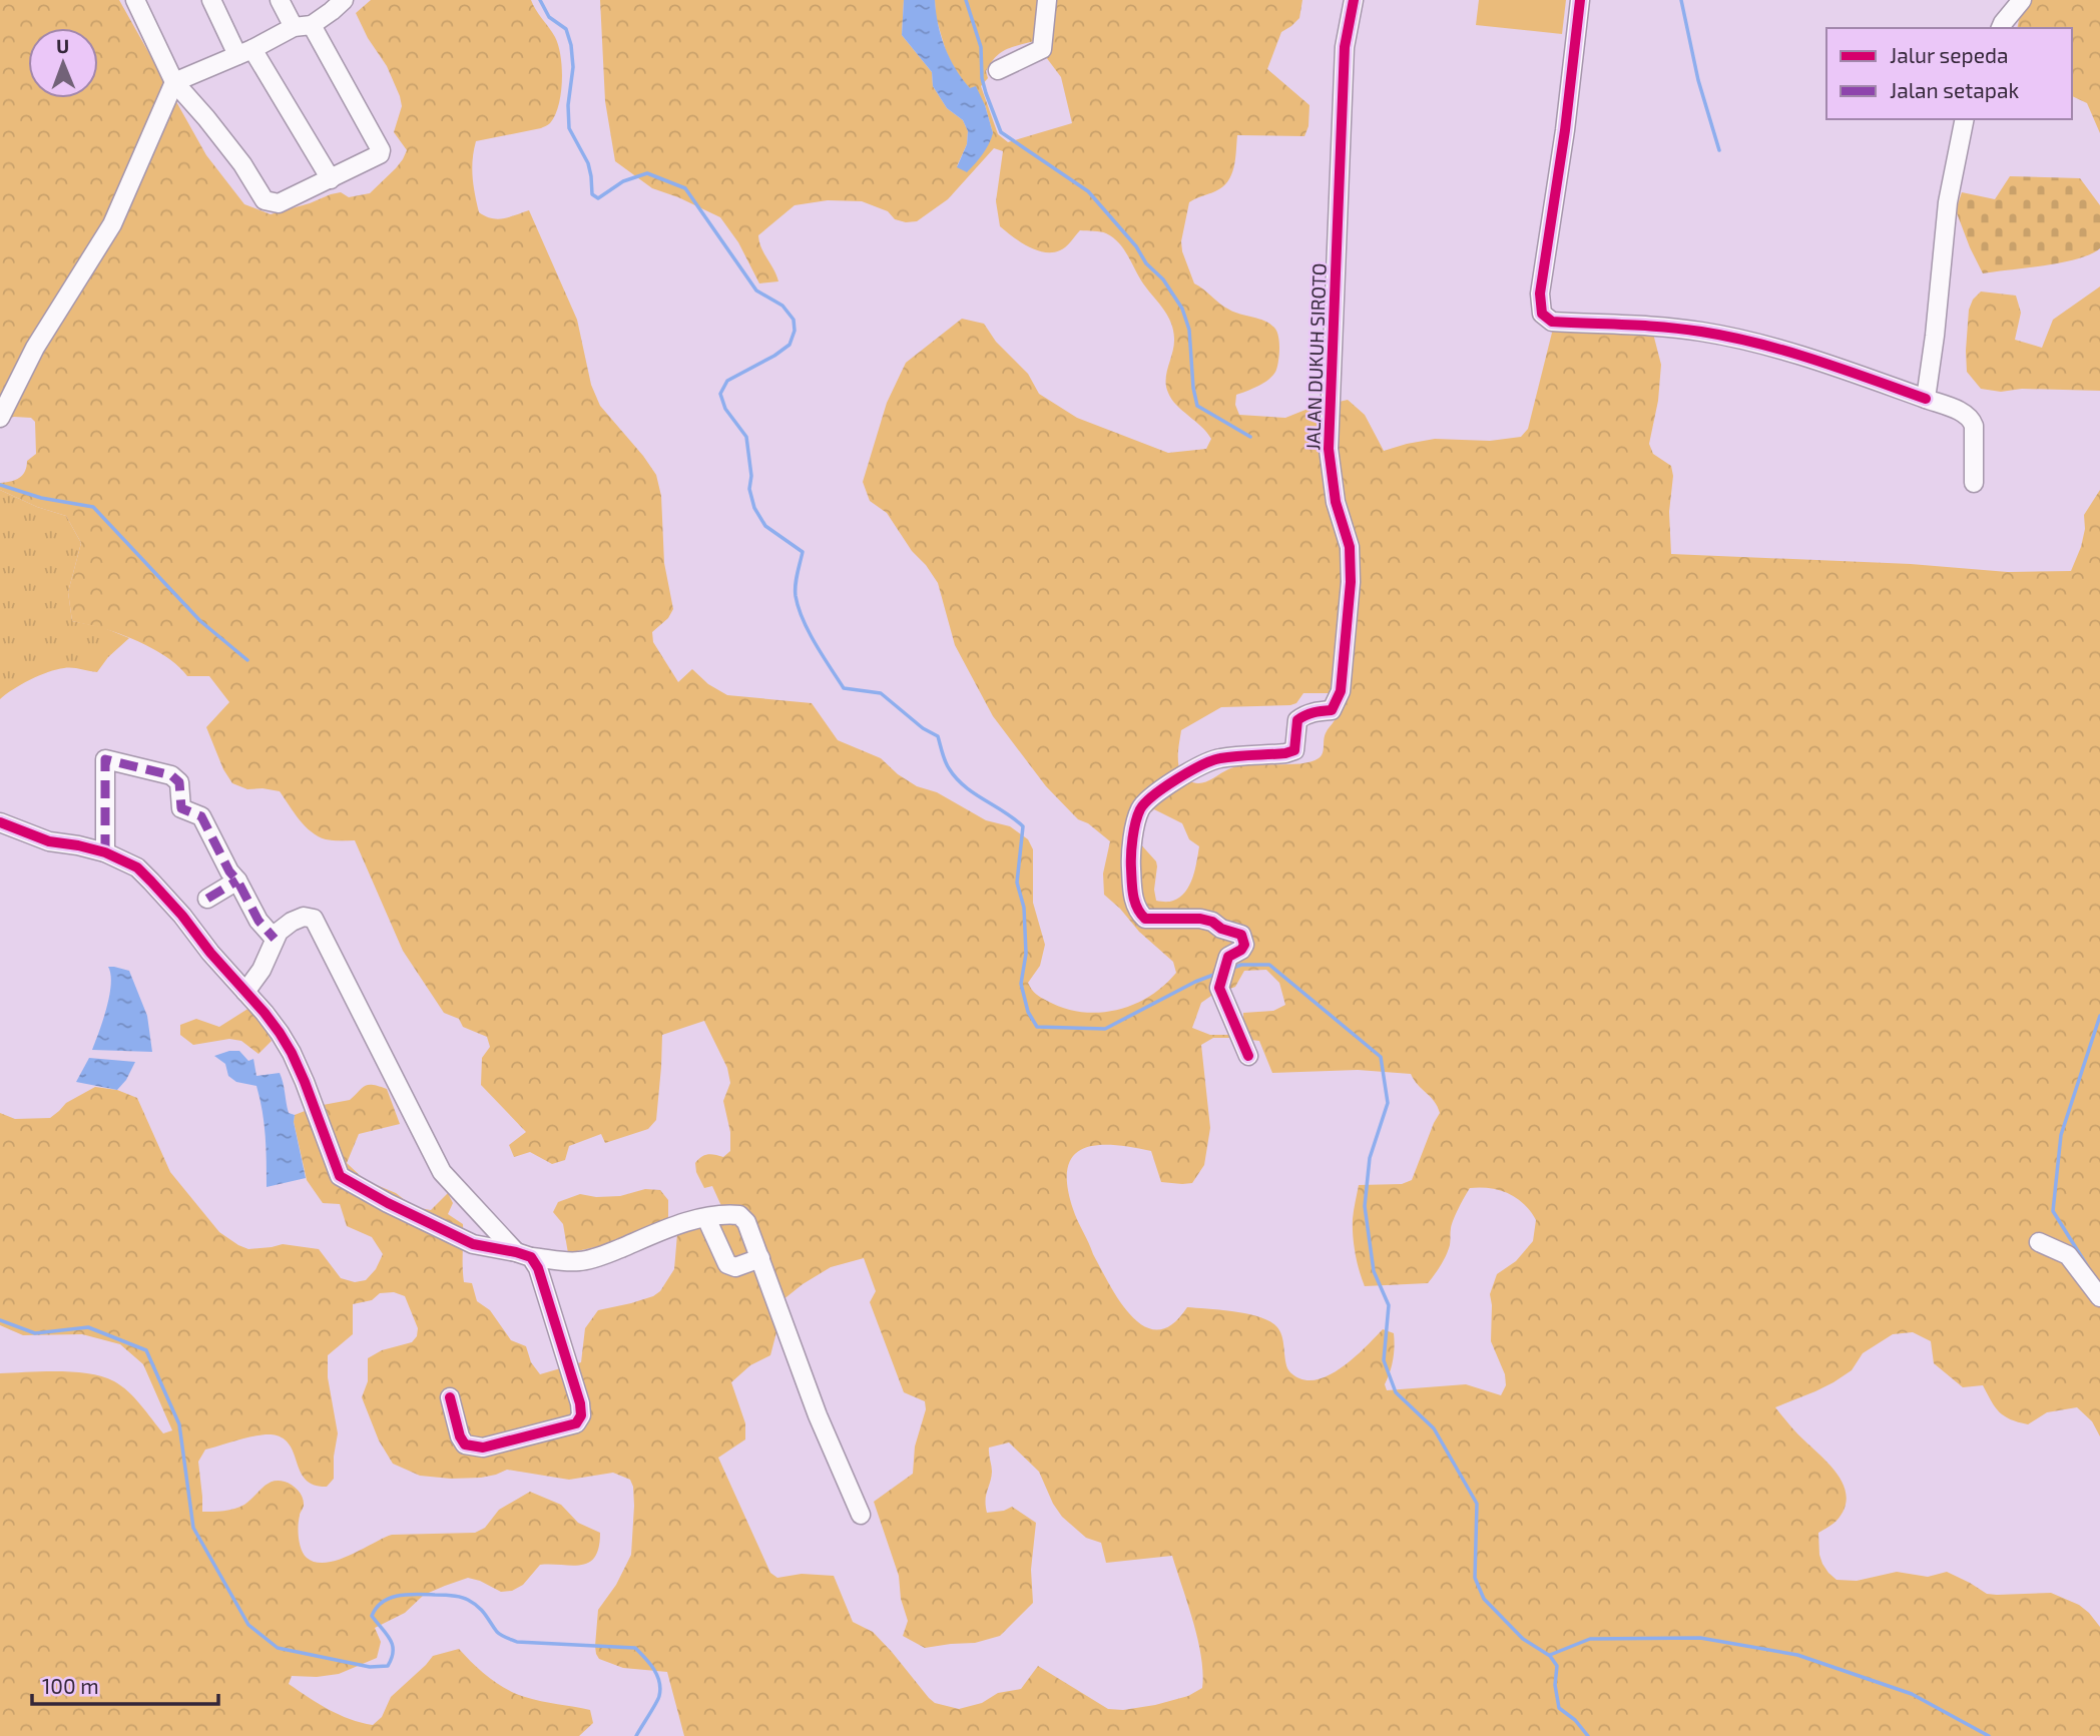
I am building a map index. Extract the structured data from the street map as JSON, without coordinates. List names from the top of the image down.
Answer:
{
  "streets": {
    "street": ["JALAN DUKUH SIROTO"]
  },
  "legend": ["Jalur sepeda", "Jalan setapak"],
  "scale_bar": "100 m",
  "north": "top"
}
